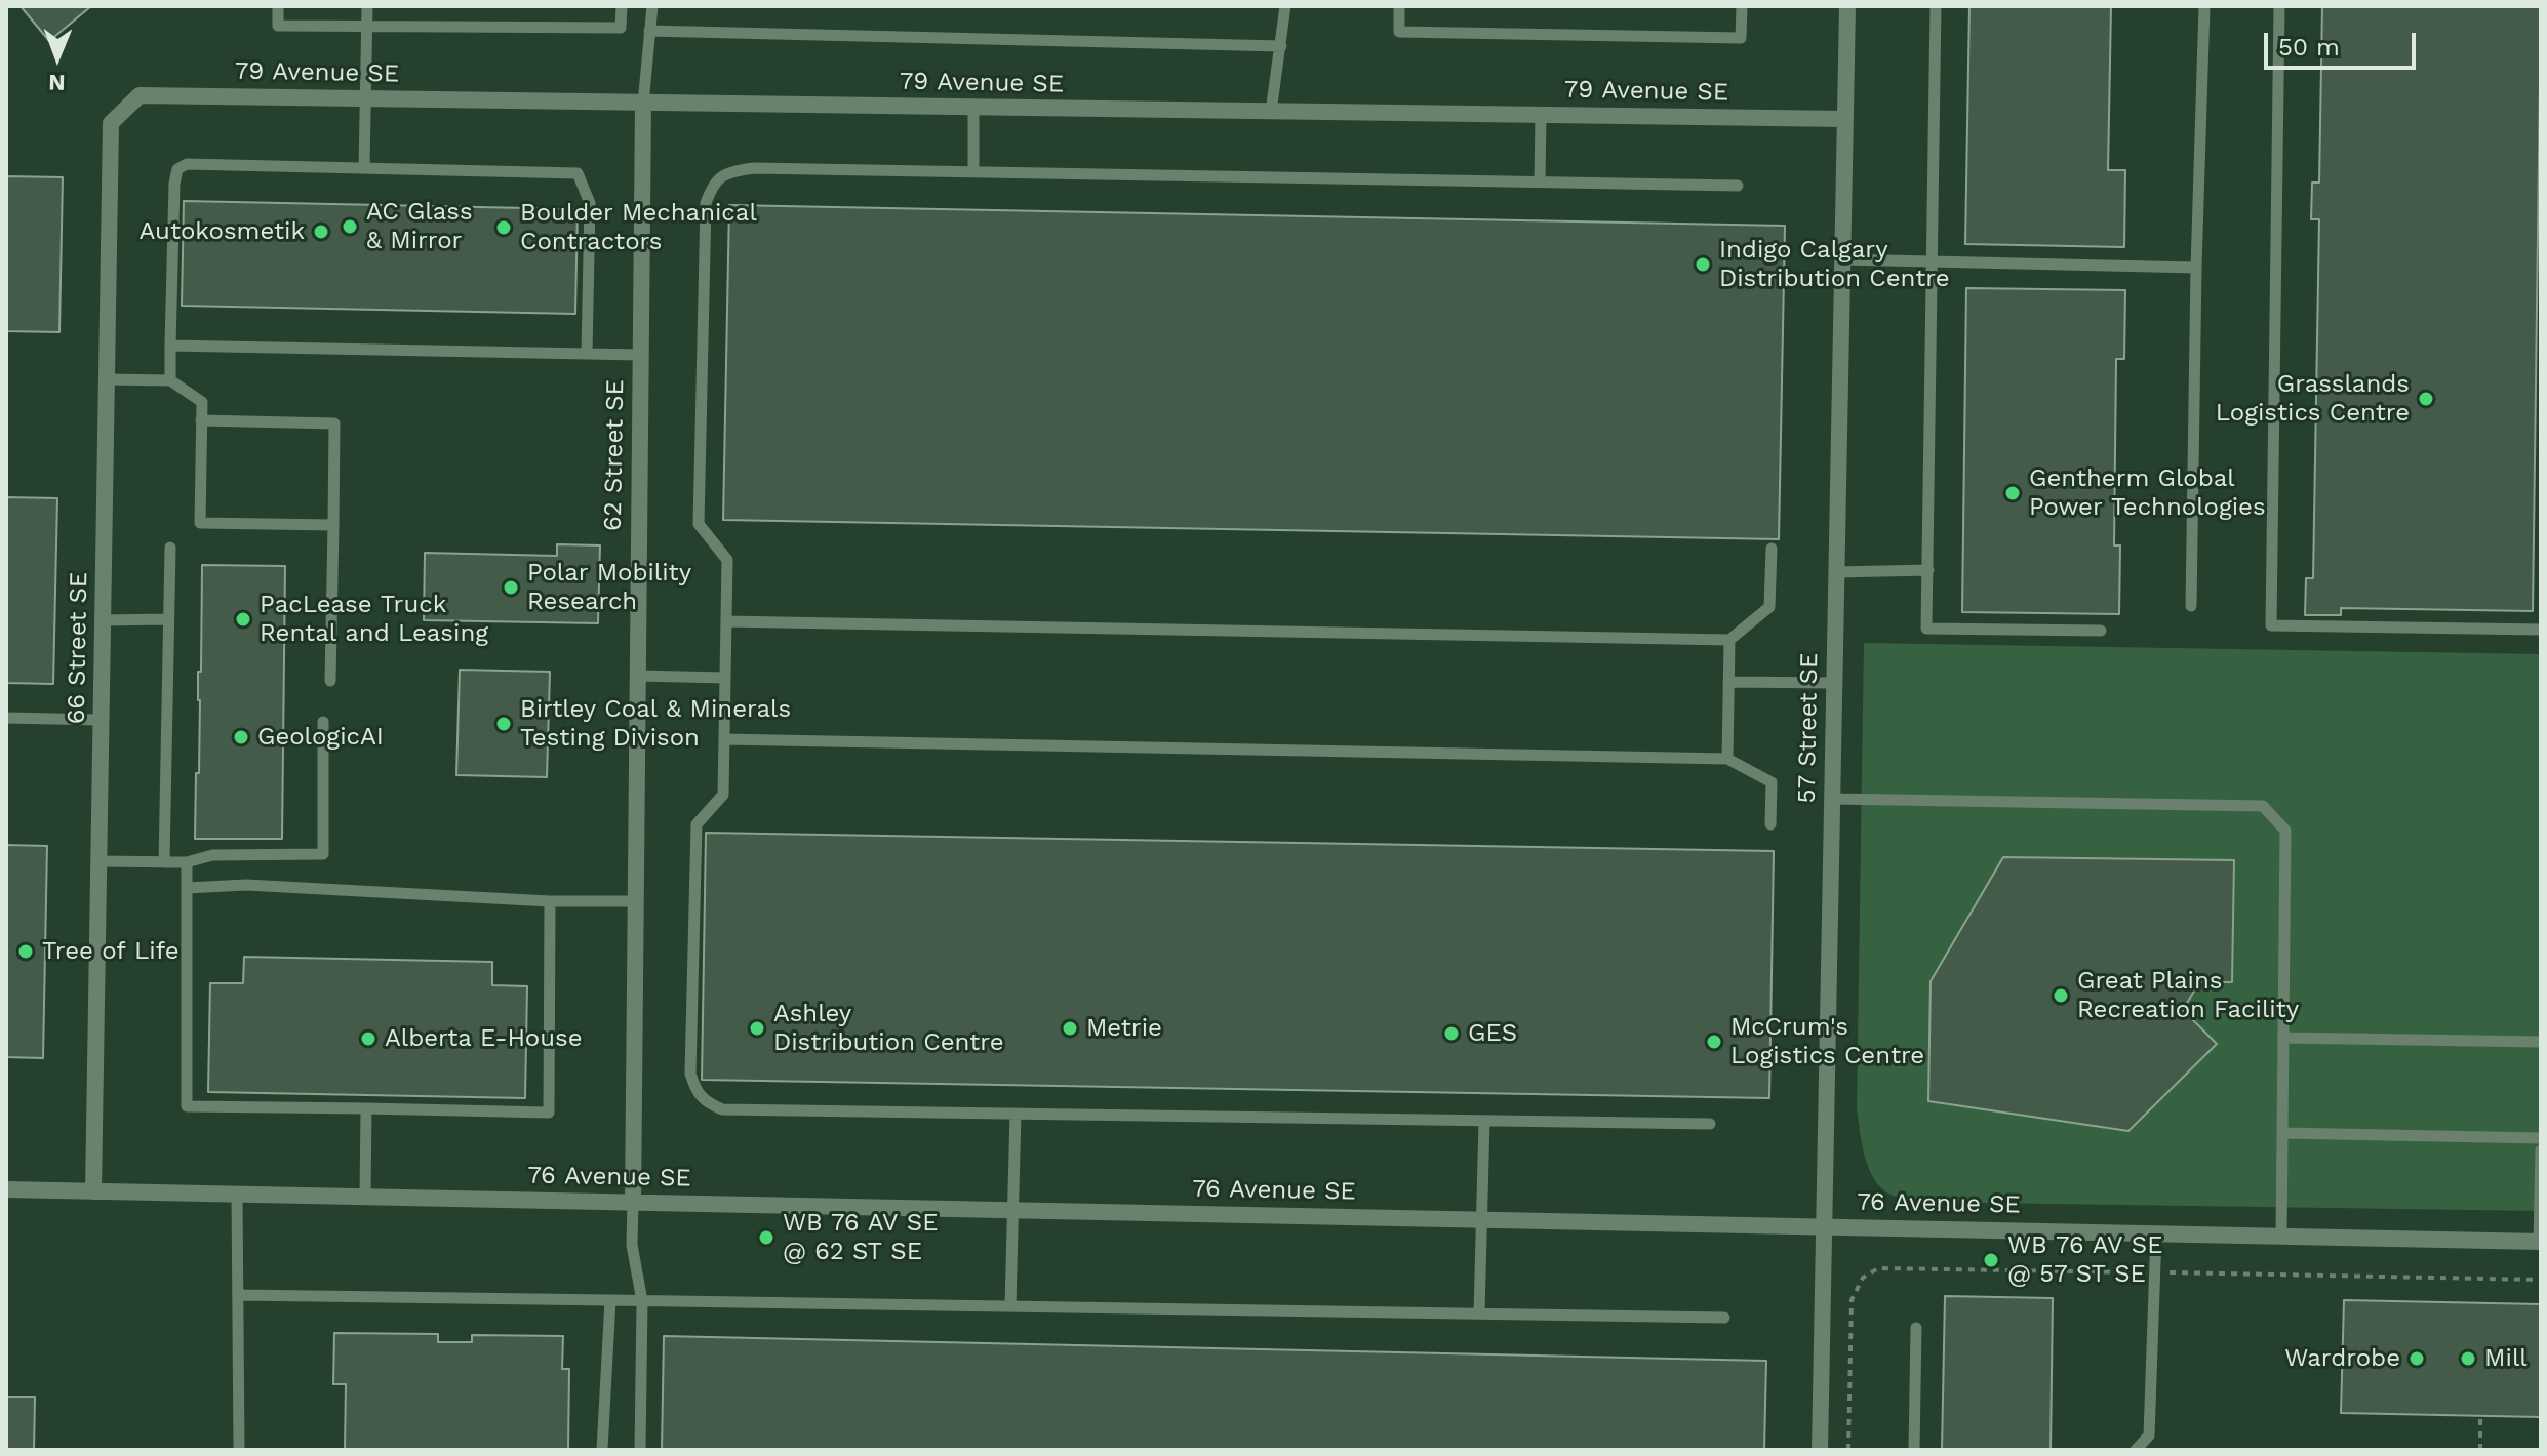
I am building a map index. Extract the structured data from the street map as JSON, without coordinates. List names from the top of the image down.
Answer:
{
  "streets": {
    "street": [
      "79 Avenue SE",
      "62 Street SE",
      "66 Street SE",
      "57 Street SE",
      "76 Avenue SE"
    ]
  },
  "crossings": [
    ["79 Avenue SE", "62 Street SE"],
    ["79 Avenue SE", "66 Street SE"],
    ["79 Avenue SE", "57 Street SE"],
    ["62 Street SE", "76 Avenue SE"],
    ["66 Street SE", "76 Avenue SE"],
    ["57 Street SE", "76 Avenue SE"]
  ],
  "places": [
    "AC Glass & Mirror",
    "Boulder Mechanical Contractors",
    "Autokosmetik",
    "Indigo Calgary Distribution Centre",
    "Grasslands Logistics Centre",
    "Gentherm Global Power Technologies",
    "Polar Mobility Research",
    "PacLease Truck Rental and Leasing",
    "Birtley Coal & Minerals Testing Divison",
    "GeologicAI",
    "Tree of Life",
    "Great Plains Recreation Facility",
    "Ashley Distribution Centre",
    "Metrie",
    "GES",
    "Alberta E-House",
    "McCrum's Logistics Centre",
    "WB 76 AV SE @ 62 ST SE",
    "WB 76 AV SE @ 57 ST SE",
    "Wardrobe",
    "Mill"
  ],
  "scale_bar": "50 m",
  "north": "bottom"
}
